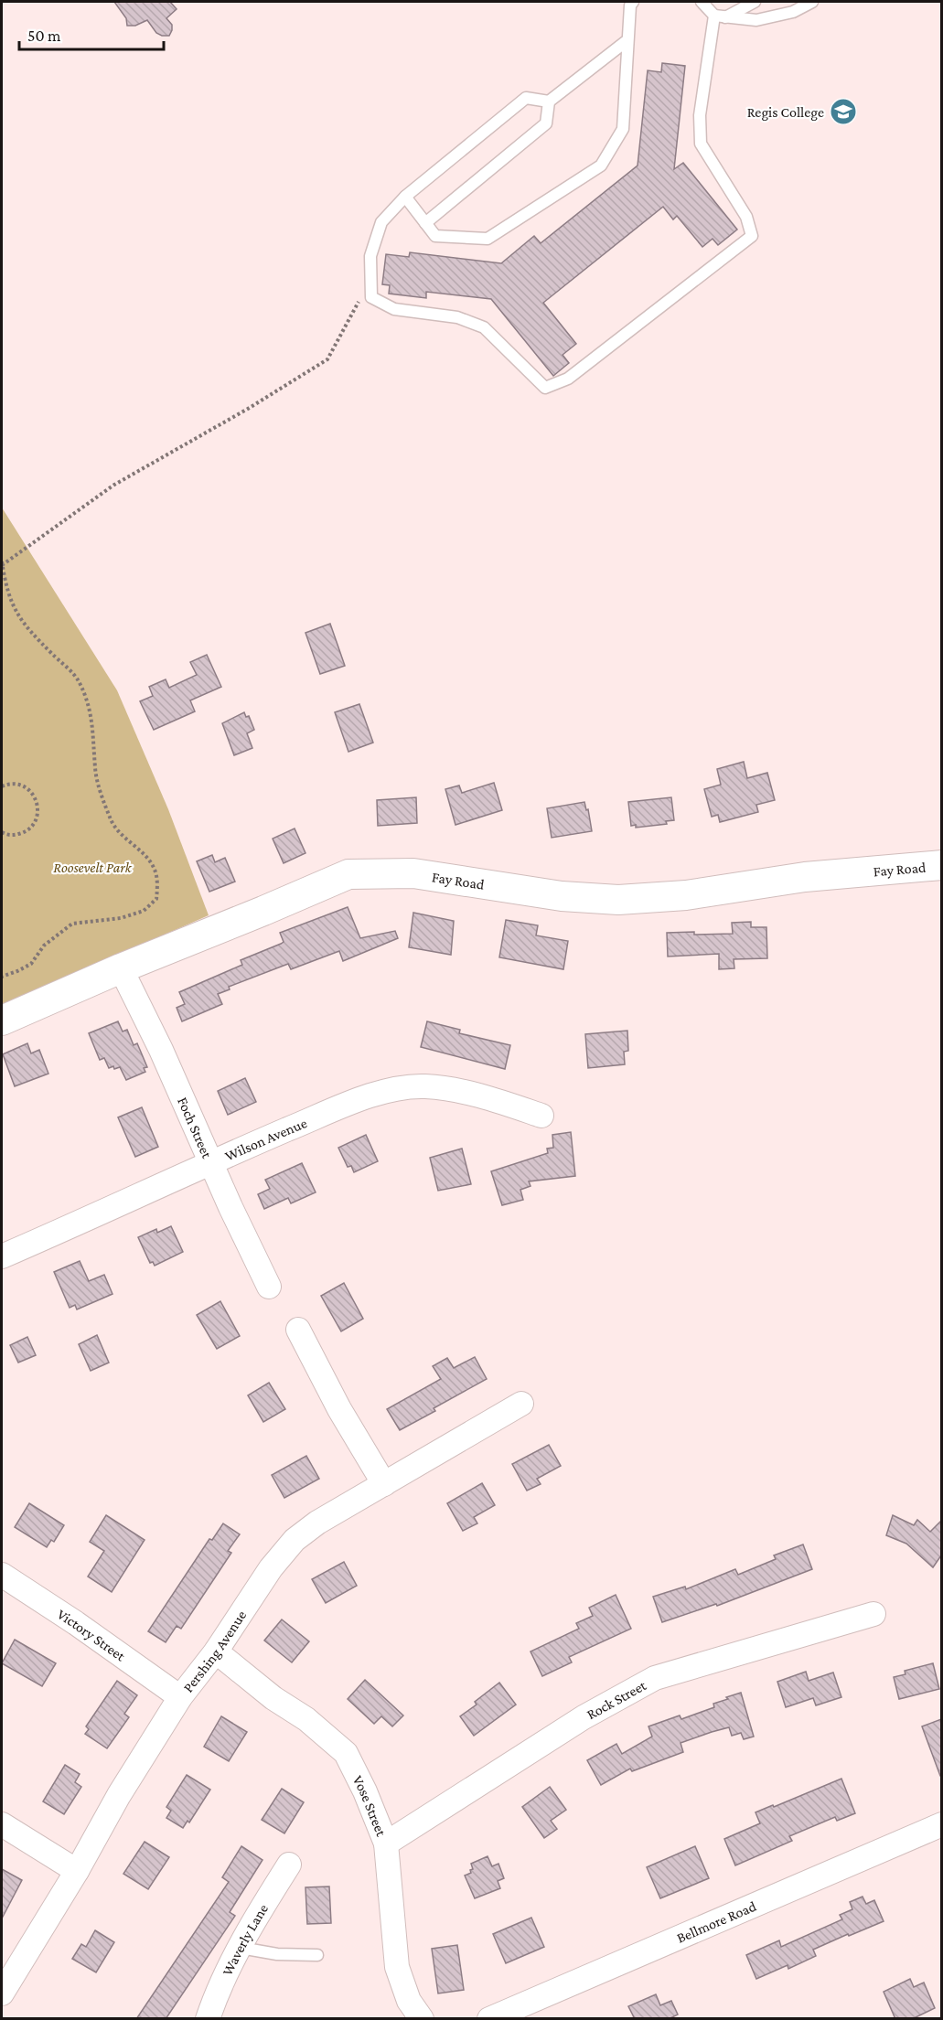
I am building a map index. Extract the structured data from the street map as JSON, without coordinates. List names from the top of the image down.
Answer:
{
  "streets": {
    "street": [
      "Fay Road",
      "Foch Street",
      "Wilson Avenue",
      "Victory Street",
      "Pershing Avenue",
      "Rock Street",
      "Vose Street",
      "Bellmore Road",
      "Waverly Lane"
    ]
  },
  "crossings": [
    ["Fay Road", "Foch Street"],
    ["Foch Street", "Wilson Avenue"],
    ["Victory Street", "Pershing Avenue"],
    ["Pershing Avenue", "Vose Street"],
    ["Rock Street", "Vose Street"]
  ],
  "parks": ["Roosevelt Park"],
  "places": {
    "school or university": ["Regis College"]
  },
  "scale_bar": "50 m"
}
